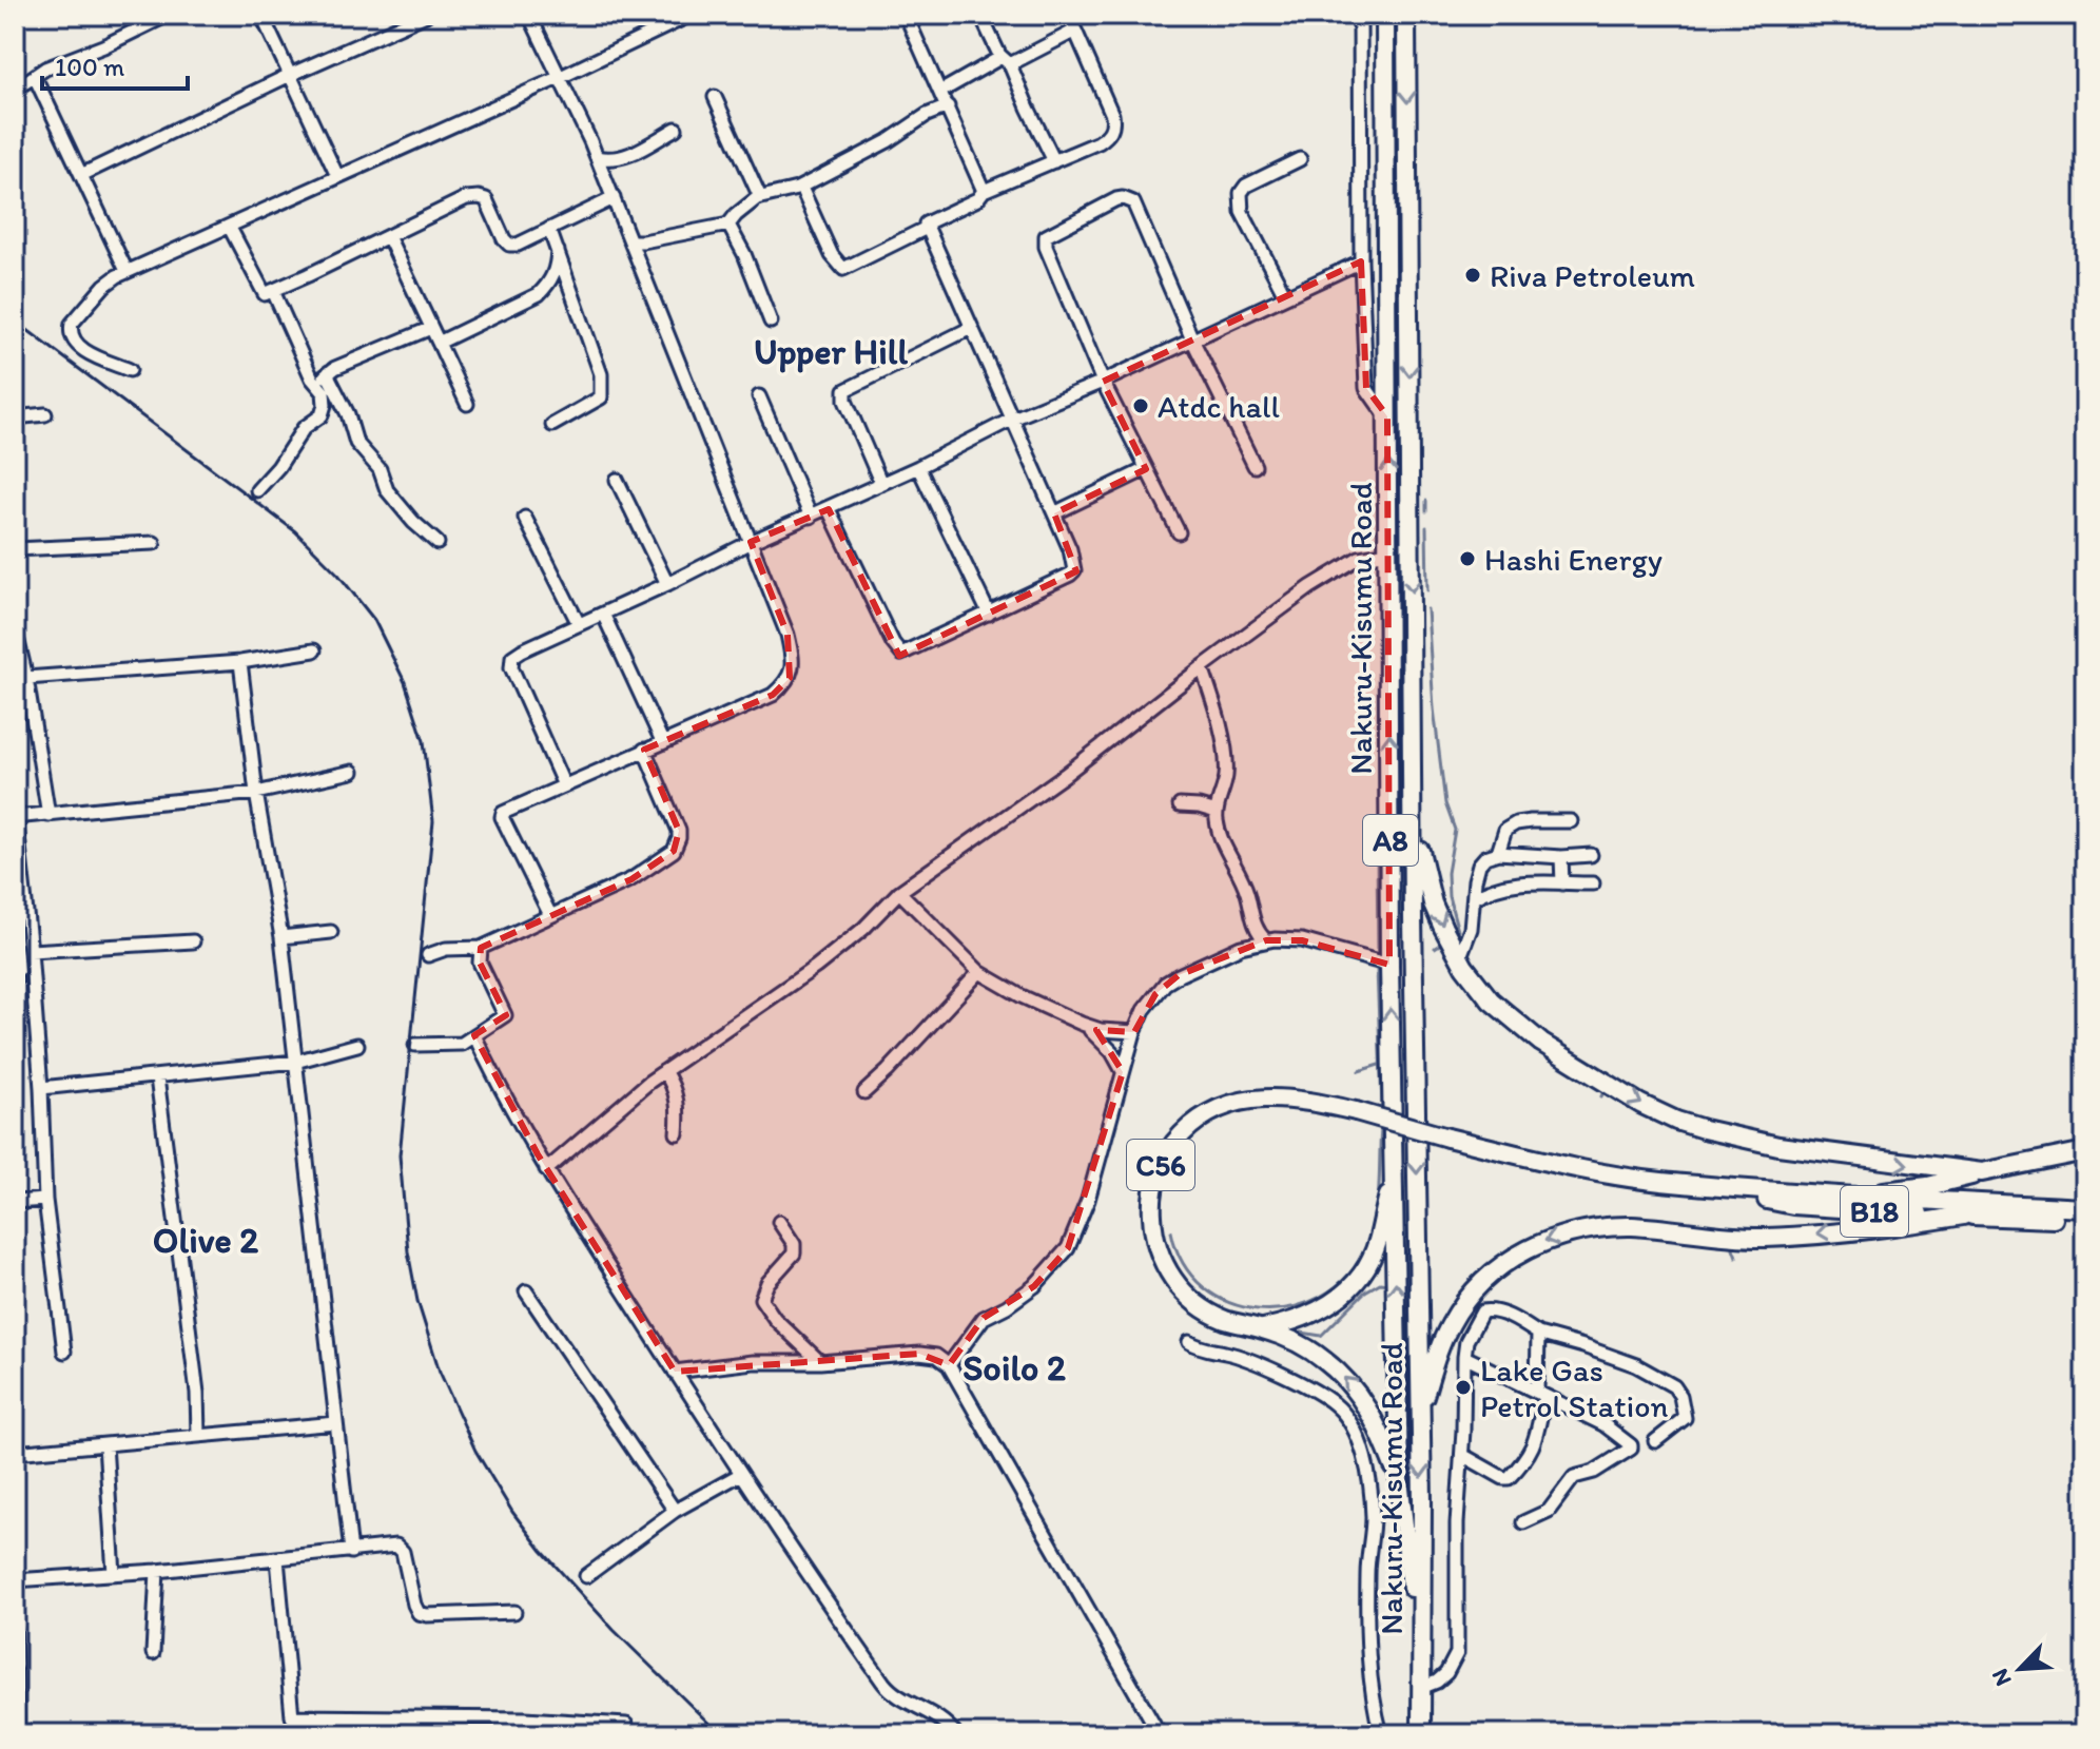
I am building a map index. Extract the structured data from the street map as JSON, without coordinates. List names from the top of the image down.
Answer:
{
  "streets": {
    "highway": [
      "Nakuru-Kisumu Road",
      "A8",
      "C56",
      "B18"
    ]
  },
  "crossings": [
    ["Nakuru-Kisumu Road", "A8"],
    ["C56", "B18"]
  ],
  "districts": ["Upper Hill", "Olive 2", "Soilo 2"],
  "places": [
    "Riva Petroleum",
    "Atdc hall",
    "Hashi Energy",
    "Lake Gas Petrol Station"
  ],
  "scale_bar": "100 m",
  "north": "bottom left"
}
